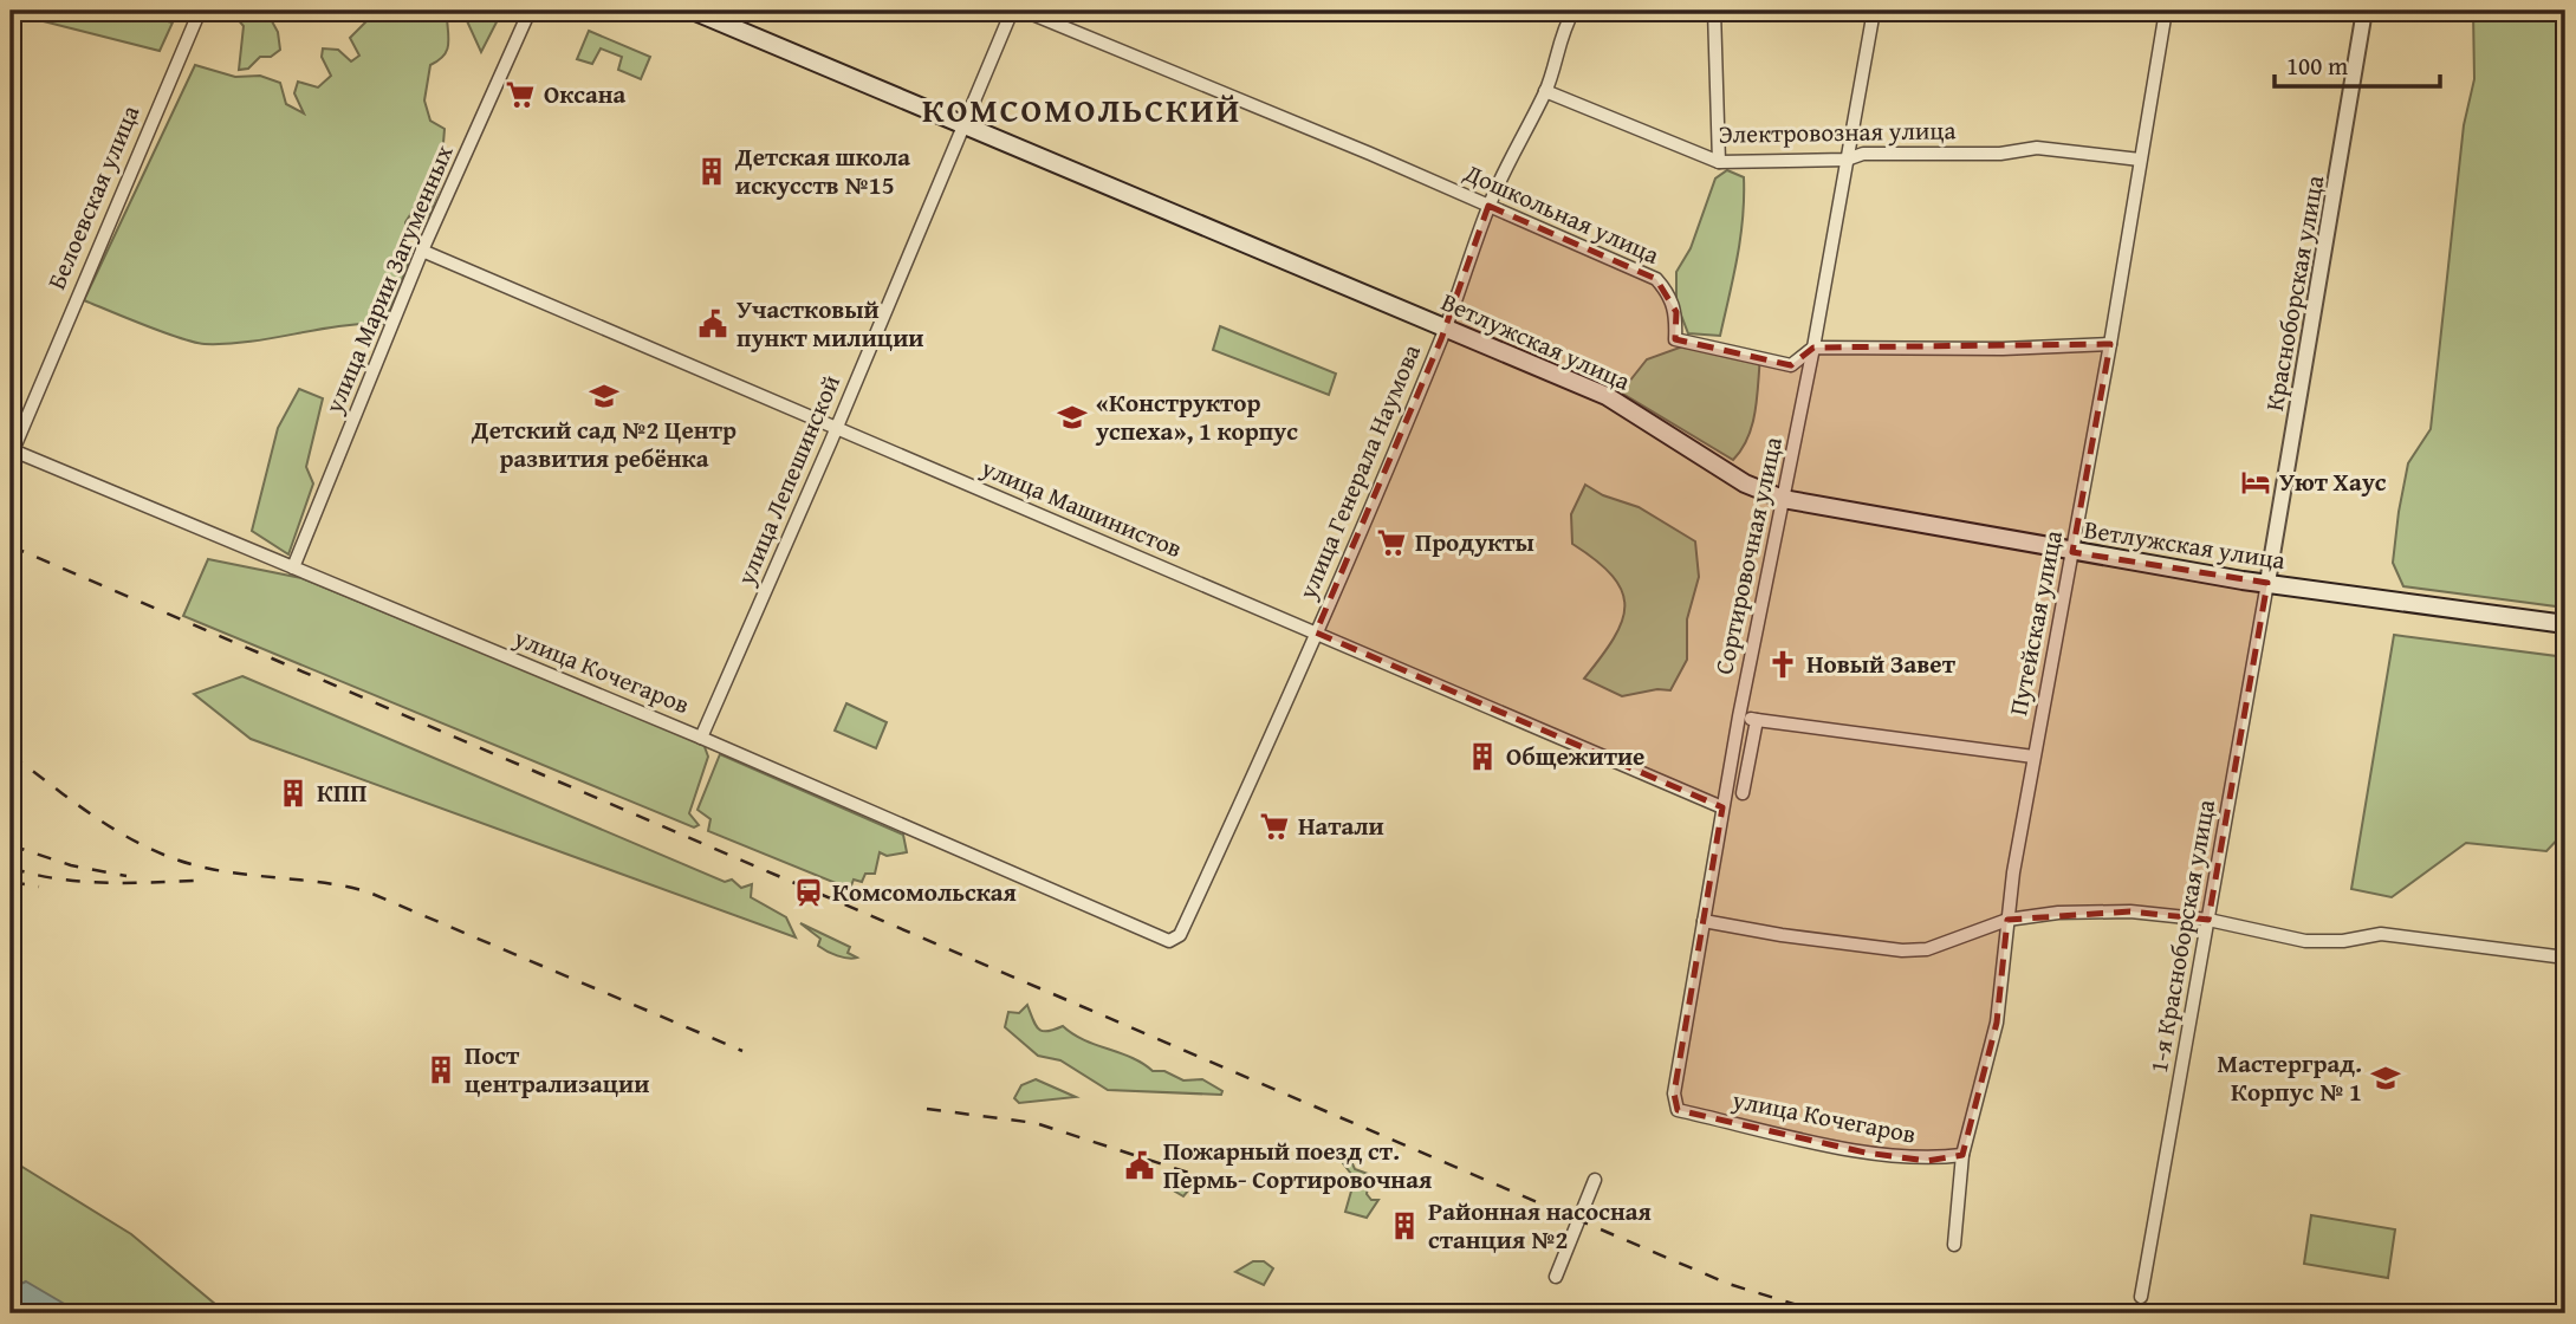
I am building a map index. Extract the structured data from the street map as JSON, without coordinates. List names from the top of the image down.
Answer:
{
  "streets": {
    "main road": ["Ветлужская улица"],
    "street": [
      "Электровозная улица",
      "Белоевская улица",
      "Дошкольная улица",
      "улица Марии Загуменных",
      "Красноборская улица",
      "улица Генерала Наумова",
      "улица Лепешинской",
      "улица Машинистов",
      "Сортировочная улица",
      "Путейская улица",
      "улица Кочегаров",
      "1-я Красноборская улица"
    ]
  },
  "crossings": [
    ["Электровозная улица", "улица Генерала Наумова"],
    ["Электровозная улица", "Сортировочная улица"],
    ["Электровозная улица", "Путейская улица"],
    ["Белоевская улица", "улица Кочегаров"],
    ["Дошкольная улица", "улица Генерала Наумова"],
    ["Дошкольная улица", "Сортировочная улица"],
    ["Дошкольная улица", "Путейская улица"],
    ["улица Марии Загуменных", "улица Машинистов"],
    ["улица Марии Загуменных", "улица Кочегаров"],
    ["Красноборская улица", "Ветлужская улица"],
    ["Красноборская улица", "1-я Красноборская улица"],
    ["Ветлужская улица", "улица Генерала Наумова"],
    ["Ветлужская улица", "улица Лепешинской"],
    ["Ветлужская улица", "Сортировочная улица"],
    ["Ветлужская улица", "Путейская улица"],
    ["Ветлужская улица", "1-я Красноборская улица"],
    ["улица Генерала Наумова", "улица Машинистов"],
    ["улица Генерала Наумова", "улица Кочегаров"],
    ["улица Лепешинской", "улица Машинистов"],
    ["улица Лепешинской", "улица Кочегаров"],
    ["улица Машинистов", "Сортировочная улица"],
    ["Сортировочная улица", "улица Кочегаров"],
    ["Путейская улица", "улица Кочегаров"]
  ],
  "districts": ["КОМСОМОЛЬСКИЙ"],
  "places": {
    "supermarket": ["Оксана", "Продукты", "Натали"],
    "building": [
      "Детская школа искусств №15",
      "Общежитие",
      "КПП",
      "Пост централизации",
      "Районная насосная станция №2"
    ],
    "public building": ["Участковый пункт милиции", "Пожарный поезд ст. Пермь- Сортировочная"],
    "school or university": ["Детский сад №2 Центр развития ребёнка", "«Конструктор успеха», 1 корпус", "Мастерград. Корпус № 1"],
    "hotel": ["Уют Хаус"],
    "church": ["Новый Завет"],
    "station": ["Комсомольская"]
  },
  "scale_bar": "100 m"
}
